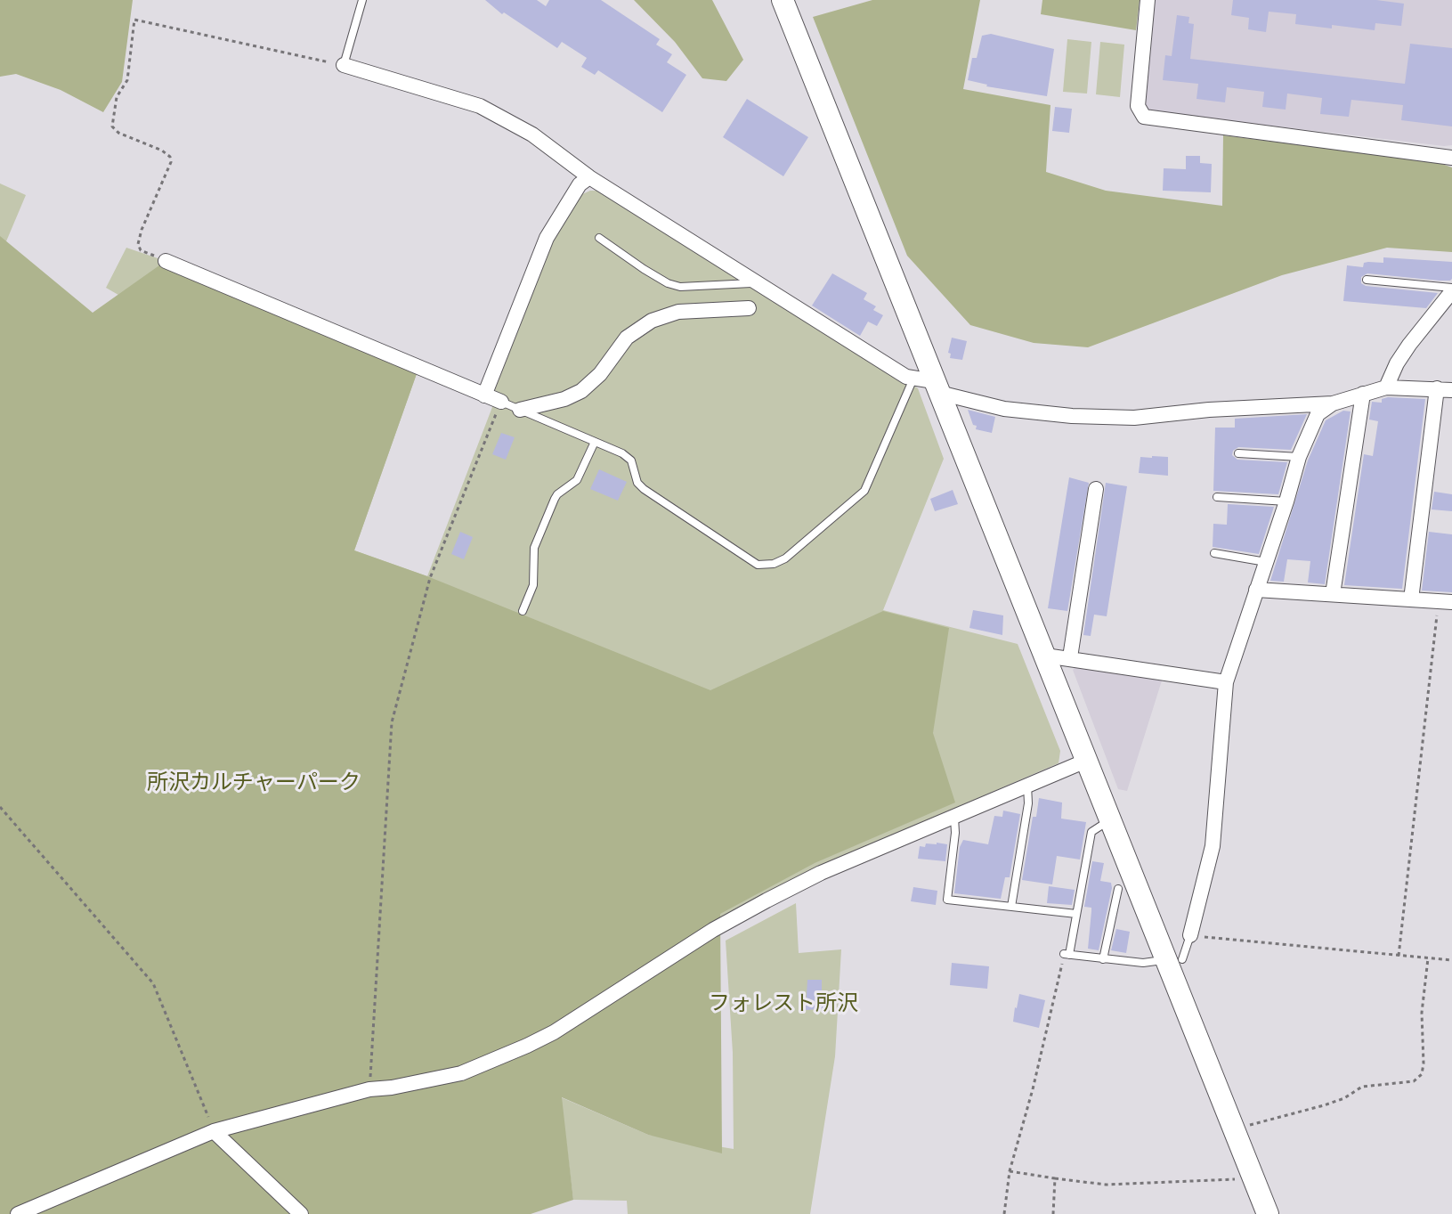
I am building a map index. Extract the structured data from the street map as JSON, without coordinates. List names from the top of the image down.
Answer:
{
  "parks": ["所沢カルチャーパーク", "フォレスト所沢"]
}
